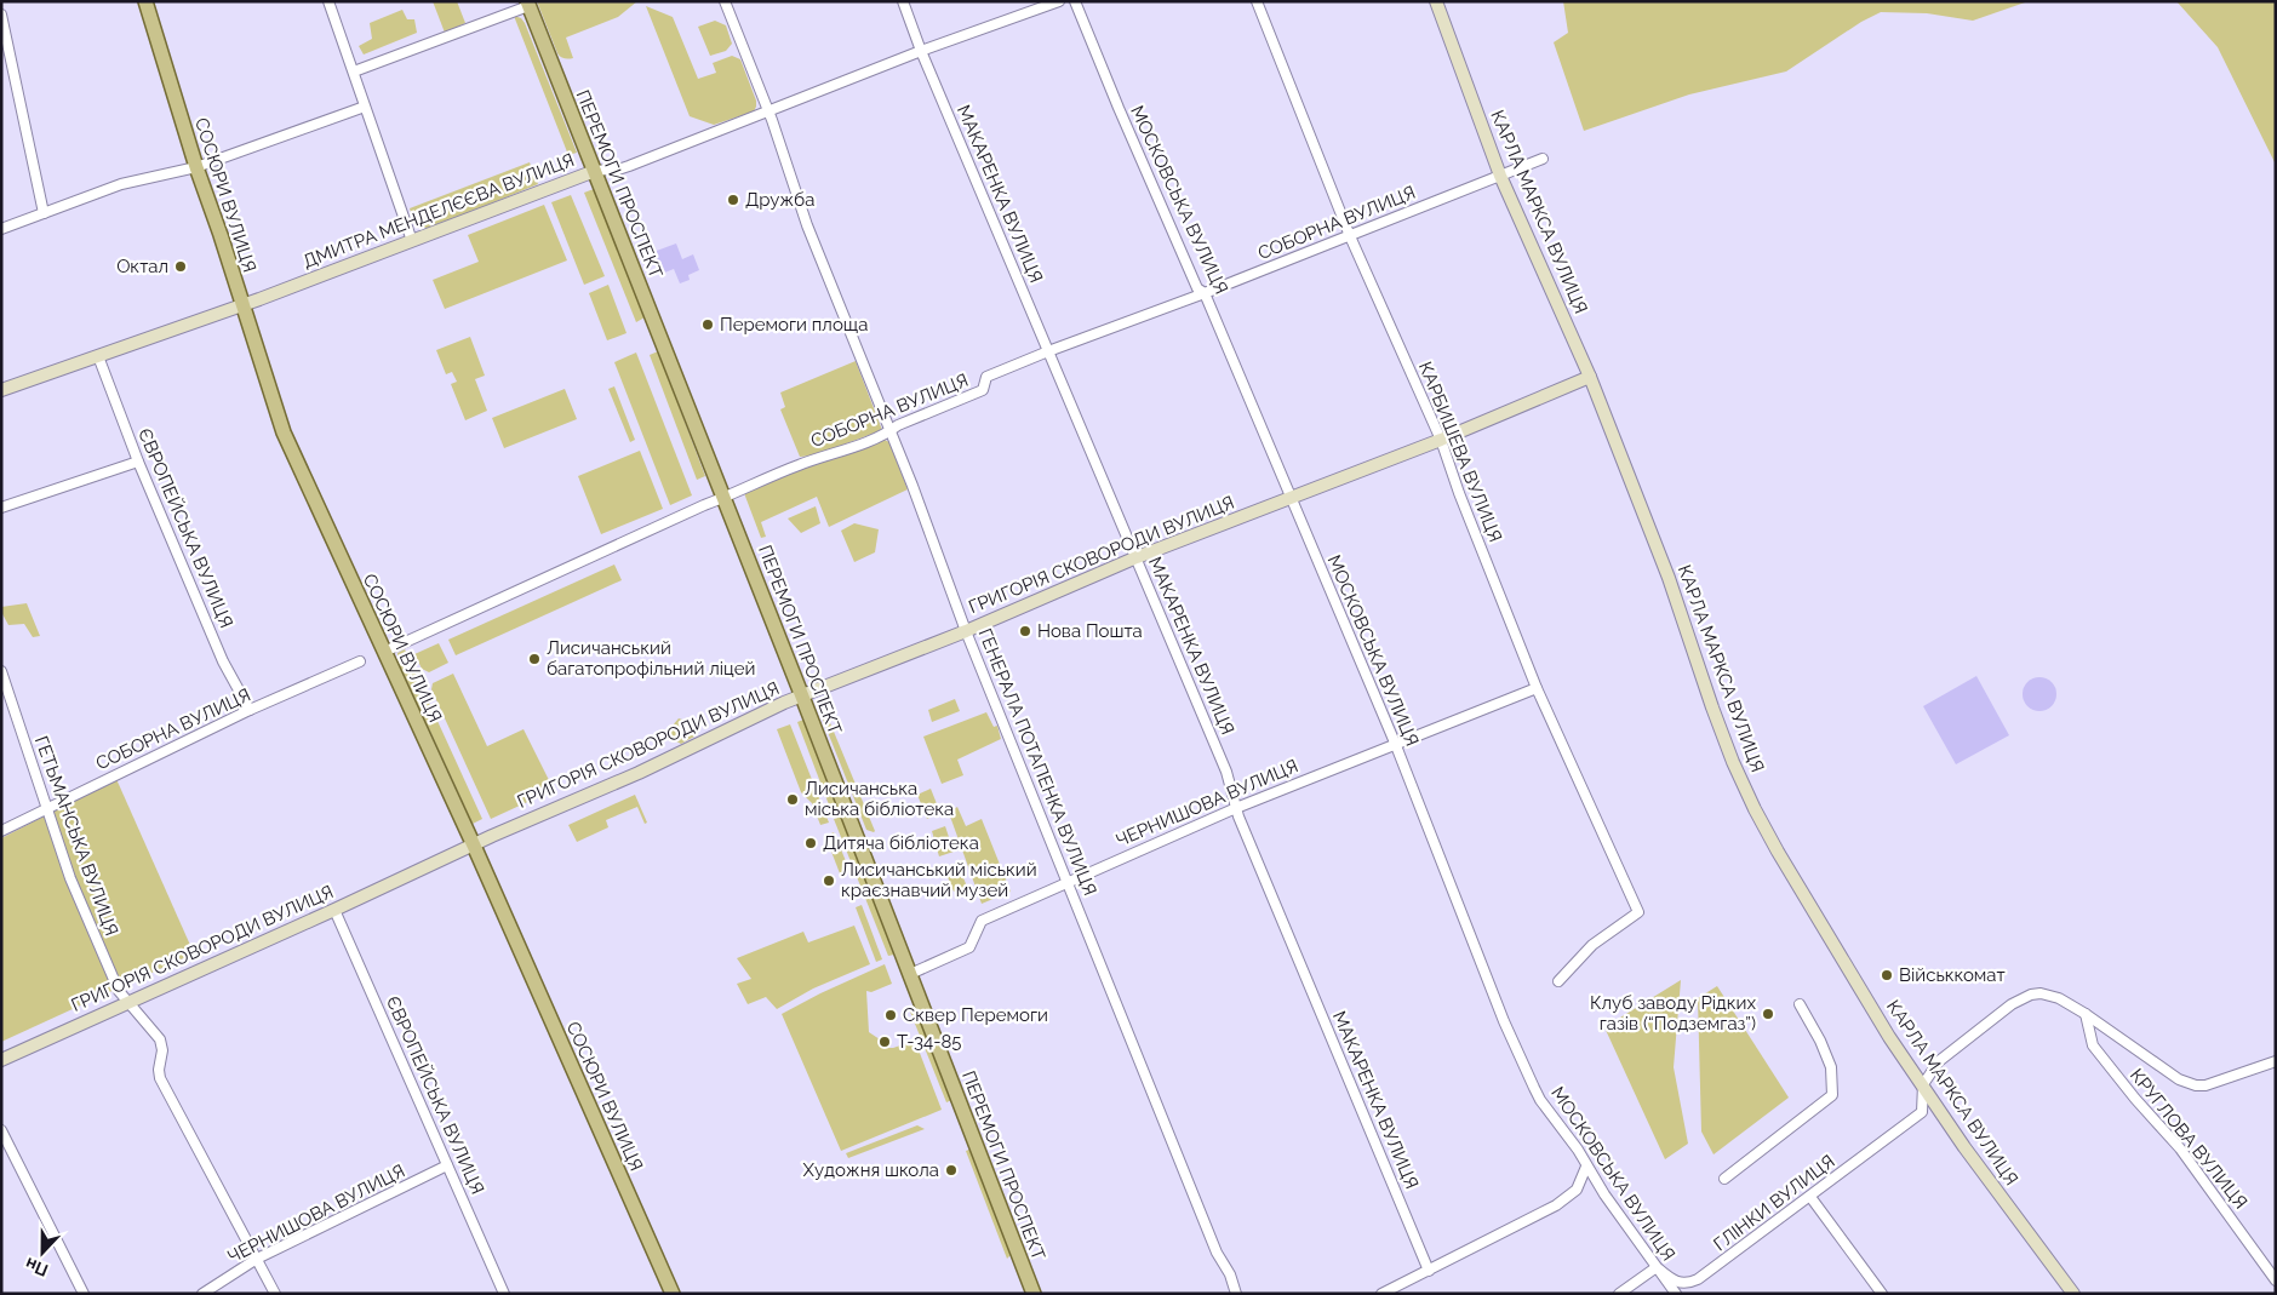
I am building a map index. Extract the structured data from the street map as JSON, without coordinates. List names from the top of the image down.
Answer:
{
  "streets": {
    "main road": ["ПЕРЕМОГИ ПРОСПЕКТ", "СОСЮРИ ВУЛИЦЯ"],
    "street": [
      "МАКАРЕНКА ВУЛИЦЯ",
      "МОСКОВСЬКА ВУЛИЦЯ",
      "ДМИТРА МЕНДЕЛЄЄВА ВУЛИЦЯ",
      "КАРЛА МАРКСА ВУЛИЦЯ",
      "СОБОРНА ВУЛИЦЯ",
      "КАРБИШЕВА ВУЛИЦЯ",
      "ЄВРОПЕЙСЬКА ВУЛИЦЯ",
      "ГРИГОРІЯ СКОВОРОДИ ВУЛИЦЯ",
      "ГЕНЕРАЛА ПОТАПЕНКА ВУЛИЦЯ",
      "ЧЕРНИШОВА ВУЛИЦЯ",
      "ГЕТЬМАНСЬКА ВУЛИЦЯ",
      "КРУГЛОВА ВУЛИЦЯ",
      "ГЛІНКИ ВУЛИЦЯ"
    ]
  },
  "crossings": [
    ["ПЕРЕМОГИ ПРОСПЕКТ", "ДМИТРА МЕНДЕЛЄЄВА ВУЛИЦЯ"],
    ["ПЕРЕМОГИ ПРОСПЕКТ", "СОБОРНА ВУЛИЦЯ"],
    ["ПЕРЕМОГИ ПРОСПЕКТ", "ГРИГОРІЯ СКОВОРОДИ ВУЛИЦЯ"],
    ["ПЕРЕМОГИ ПРОСПЕКТ", "ЧЕРНИШОВА ВУЛИЦЯ"],
    ["МАКАРЕНКА ВУЛИЦЯ", "ДМИТРА МЕНДЕЛЄЄВА ВУЛИЦЯ"],
    ["МАКАРЕНКА ВУЛИЦЯ", "СОБОРНА ВУЛИЦЯ"],
    ["МАКАРЕНКА ВУЛИЦЯ", "ГРИГОРІЯ СКОВОРОДИ ВУЛИЦЯ"],
    ["МАКАРЕНКА ВУЛИЦЯ", "ЧЕРНИШОВА ВУЛИЦЯ"],
    ["СОСЮРИ ВУЛИЦЯ", "ДМИТРА МЕНДЕЛЄЄВА ВУЛИЦЯ"],
    ["СОСЮРИ ВУЛИЦЯ", "СОБОРНА ВУЛИЦЯ"],
    ["СОСЮРИ ВУЛИЦЯ", "ГРИГОРІЯ СКОВОРОДИ ВУЛИЦЯ"],
    ["МОСКОВСЬКА ВУЛИЦЯ", "СОБОРНА ВУЛИЦЯ"],
    ["МОСКОВСЬКА ВУЛИЦЯ", "ГРИГОРІЯ СКОВОРОДИ ВУЛИЦЯ"],
    ["МОСКОВСЬКА ВУЛИЦЯ", "ЧЕРНИШОВА ВУЛИЦЯ"],
    ["МОСКОВСЬКА ВУЛИЦЯ", "ГЛІНКИ ВУЛИЦЯ"],
    ["ДМИТРА МЕНДЕЛЄЄВА ВУЛИЦЯ", "ЄВРОПЕЙСЬКА ВУЛИЦЯ"],
    ["ДМИТРА МЕНДЕЛЄЄВА ВУЛИЦЯ", "ГЕНЕРАЛА ПОТАПЕНКА ВУЛИЦЯ"],
    ["КАРЛА МАРКСА ВУЛИЦЯ", "СОБОРНА ВУЛИЦЯ"],
    ["КАРЛА МАРКСА ВУЛИЦЯ", "ГРИГОРІЯ СКОВОРОДИ ВУЛИЦЯ"],
    ["КАРЛА МАРКСА ВУЛИЦЯ", "ГЛІНКИ ВУЛИЦЯ"],
    ["СОБОРНА ВУЛИЦЯ", "КАРБИШЕВА ВУЛИЦЯ"],
    ["СОБОРНА ВУЛИЦЯ", "ЄВРОПЕЙСЬКА ВУЛИЦЯ"],
    ["СОБОРНА ВУЛИЦЯ", "ГЕНЕРАЛА ПОТАПЕНКА ВУЛИЦЯ"],
    ["СОБОРНА ВУЛИЦЯ", "ГЕТЬМАНСЬКА ВУЛИЦЯ"],
    ["КАРБИШЕВА ВУЛИЦЯ", "ГРИГОРІЯ СКОВОРОДИ ВУЛИЦЯ"],
    ["КАРБИШЕВА ВУЛИЦЯ", "ЧЕРНИШОВА ВУЛИЦЯ"],
    ["ЄВРОПЕЙСЬКА ВУЛИЦЯ", "ГРИГОРІЯ СКОВОРОДИ ВУЛИЦЯ"],
    ["ЄВРОПЕЙСЬКА ВУЛИЦЯ", "ЧЕРНИШОВА ВУЛИЦЯ"],
    ["ГРИГОРІЯ СКОВОРОДИ ВУЛИЦЯ", "ГЕНЕРАЛА ПОТАПЕНКА ВУЛИЦЯ"],
    ["ГРИГОРІЯ СКОВОРОДИ ВУЛИЦЯ", "ГЕТЬМАНСЬКА ВУЛИЦЯ"],
    ["ГЕНЕРАЛА ПОТАПЕНКА ВУЛИЦЯ", "ЧЕРНИШОВА ВУЛИЦЯ"],
    ["ЧЕРНИШОВА ВУЛИЦЯ", "ГЕТЬМАНСЬКА ВУЛИЦЯ"]
  ],
  "places": [
    "Дружба",
    "Октал",
    "Перемоги площа",
    "Нова Пошта",
    "Лисичанський багатопрофільний ліцей",
    "Лисичанська мiська бiблiотека",
    "Дитяча бiблiотека",
    "Лисичанський міський краєзнавчий музей",
    "Військкомат",
    "Клуб заводу Рідких газів (“Подземгаз”)",
    "Сквер Перемоги",
    "Т-34-85",
    "Художня школа"
  ],
  "north": "bottom"
}
